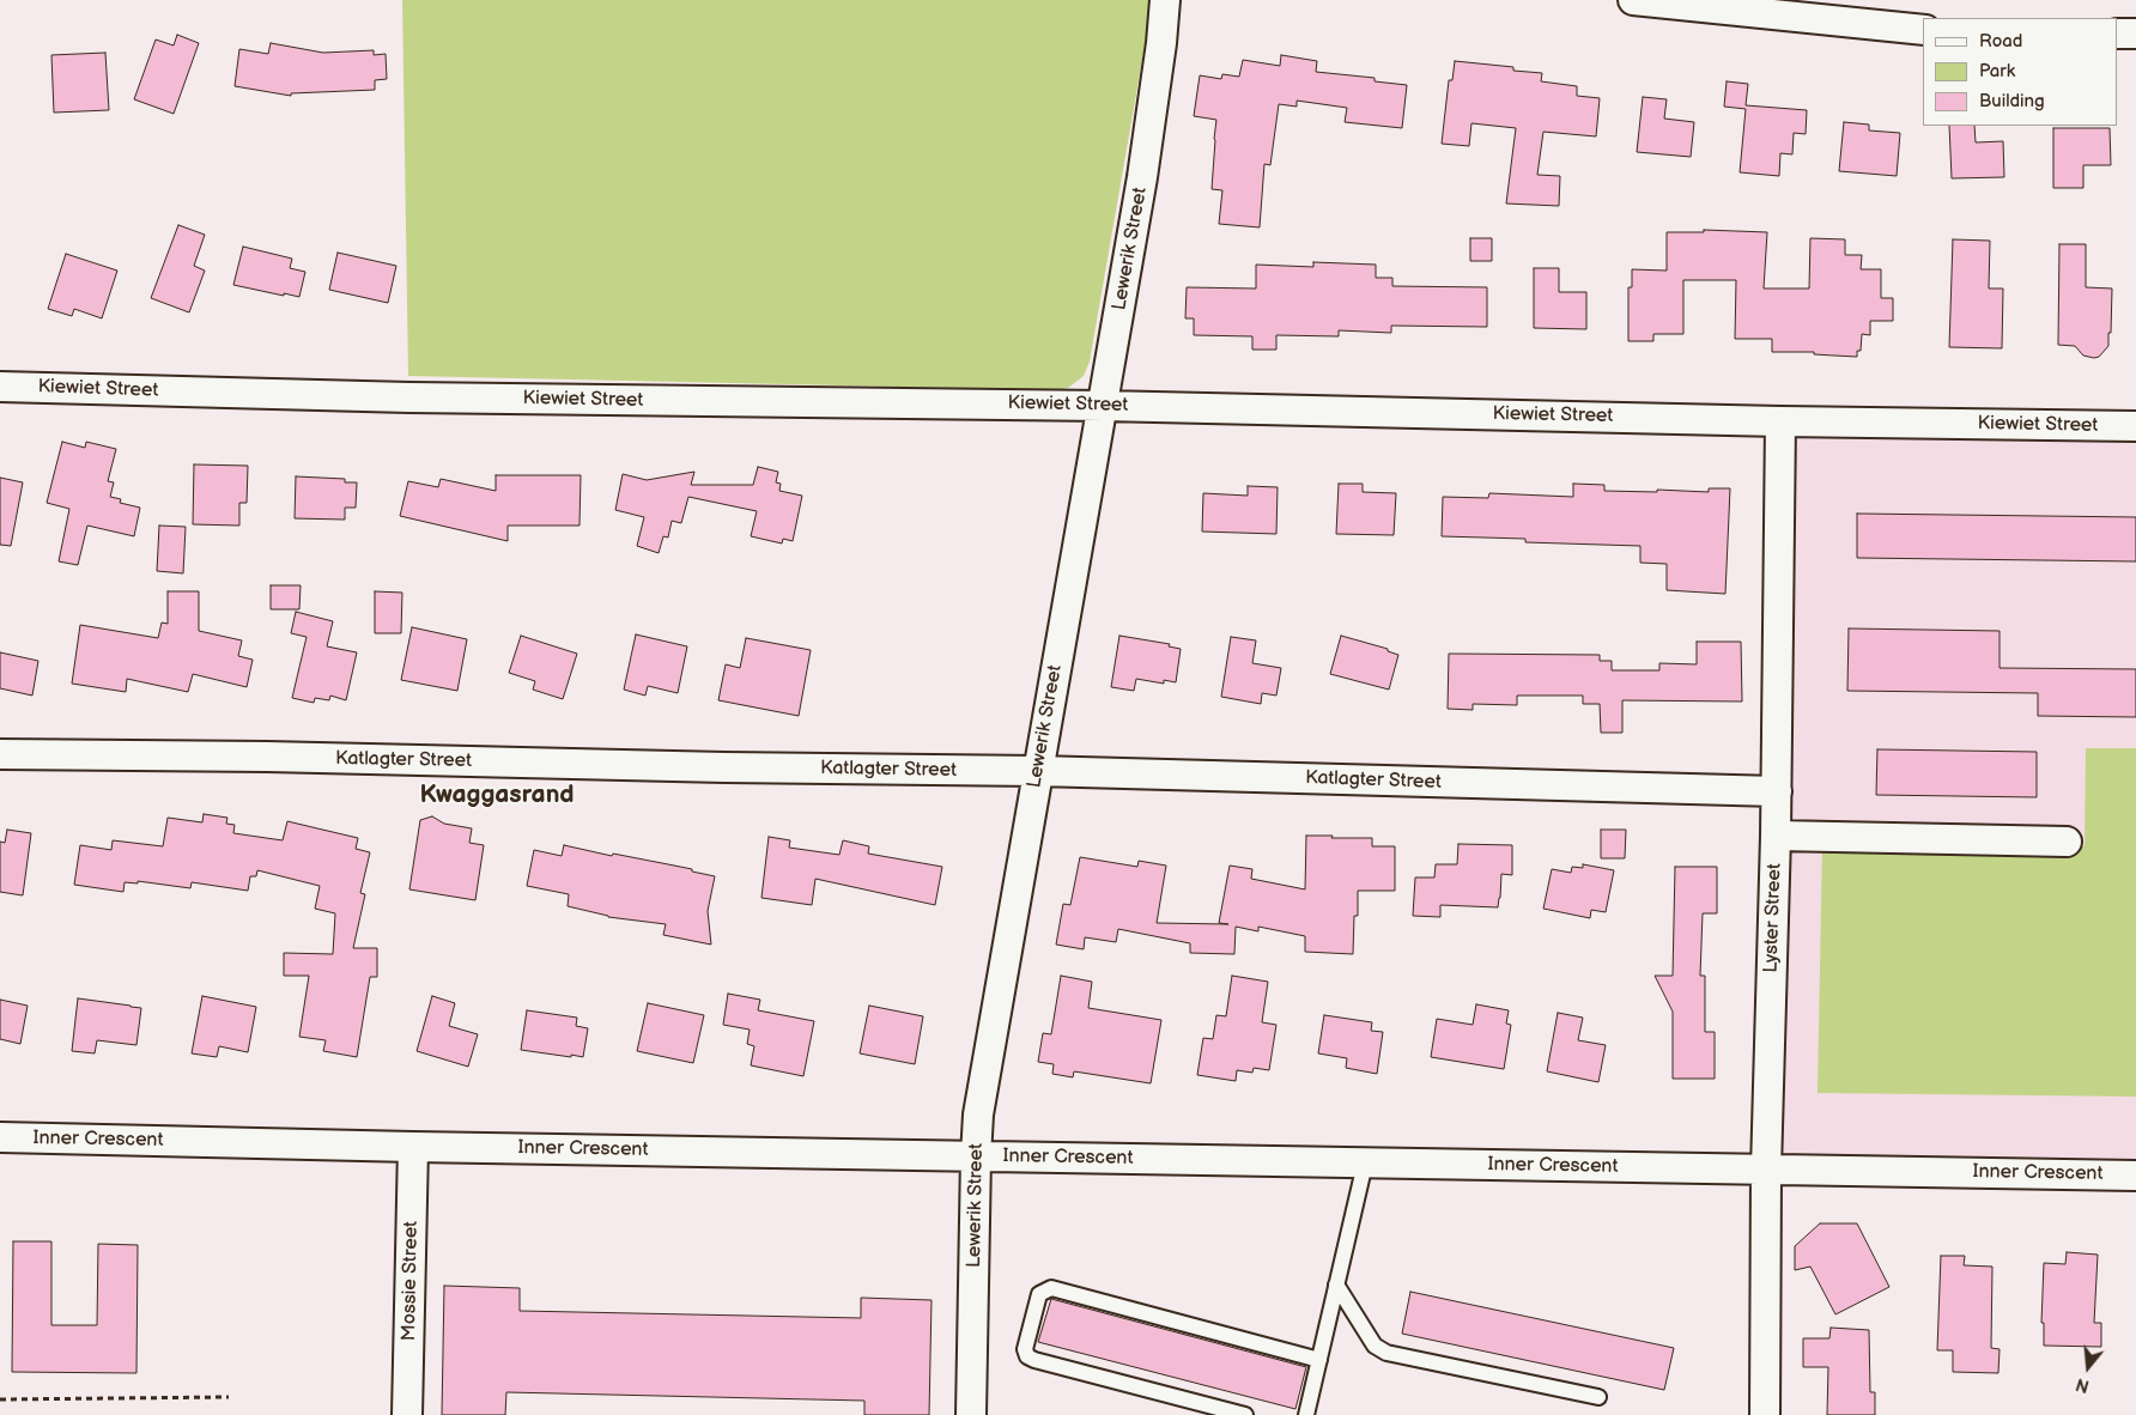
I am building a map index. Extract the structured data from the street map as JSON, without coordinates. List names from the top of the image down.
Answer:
{
  "streets": {
    "street": [
      "Lewerik Street",
      "Kiewiet Street",
      "Katlagter Street",
      "Lyster Street",
      "Inner Crescent",
      "Mossie Street"
    ]
  },
  "crossings": [
    ["Lewerik Street", "Kiewiet Street"],
    ["Lewerik Street", "Katlagter Street"],
    ["Lewerik Street", "Inner Crescent"],
    ["Kiewiet Street", "Lyster Street"],
    ["Katlagter Street", "Lyster Street"],
    ["Lyster Street", "Inner Crescent"],
    ["Inner Crescent", "Mossie Street"]
  ],
  "districts": ["Kwaggasrand"],
  "legend": ["Road", "Park", "Building"],
  "north": "bottom"
}
